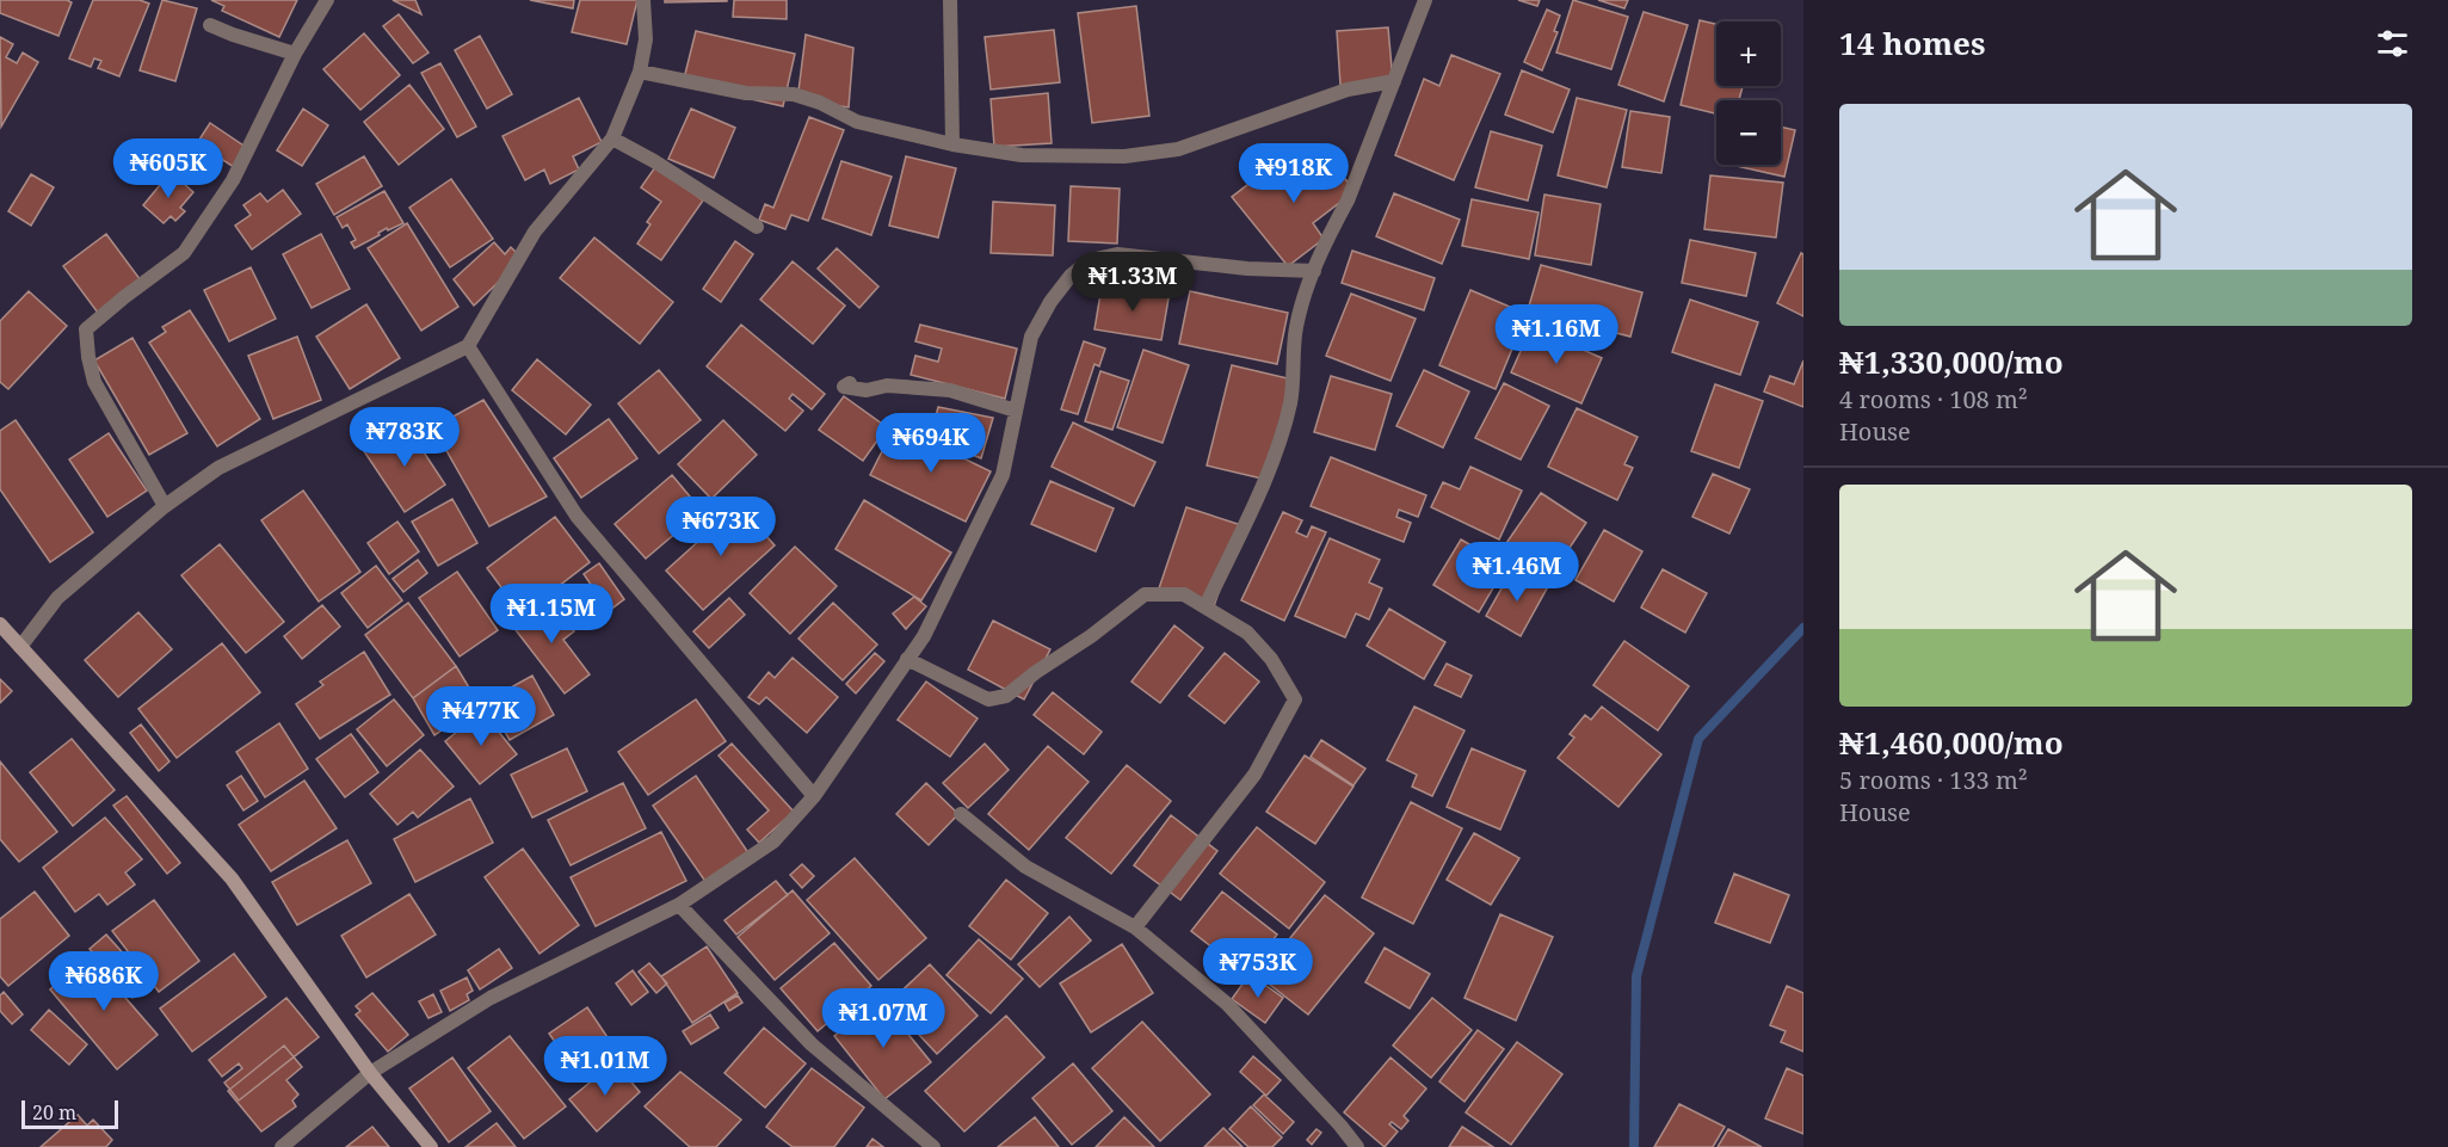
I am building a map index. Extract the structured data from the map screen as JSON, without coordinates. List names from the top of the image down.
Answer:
{
  "scale_bar": "20 m",
  "page": {
    "heading": "14 homes",
    "map_buttons": ["+", "−"],
    "list": [
      {
        "name": "₦1,330,000/mo",
        "note": "4 rooms · 108 m² · House"
      },
      {
        "name": "₦1,460,000/mo",
        "note": "5 rooms · 133 m² · House"
      }
    ],
    "price": [
      "₦605K",
      "₦918K",
      "₦1.33M",
      "₦1.16M",
      "₦783K",
      "₦694K",
      "₦673K",
      "₦1.46M",
      "₦1.15M",
      "₦477K",
      "₦753K",
      "₦686K",
      "₦1.07M",
      "₦1.01M"
    ],
    "scale": "20 m"
  }
}
